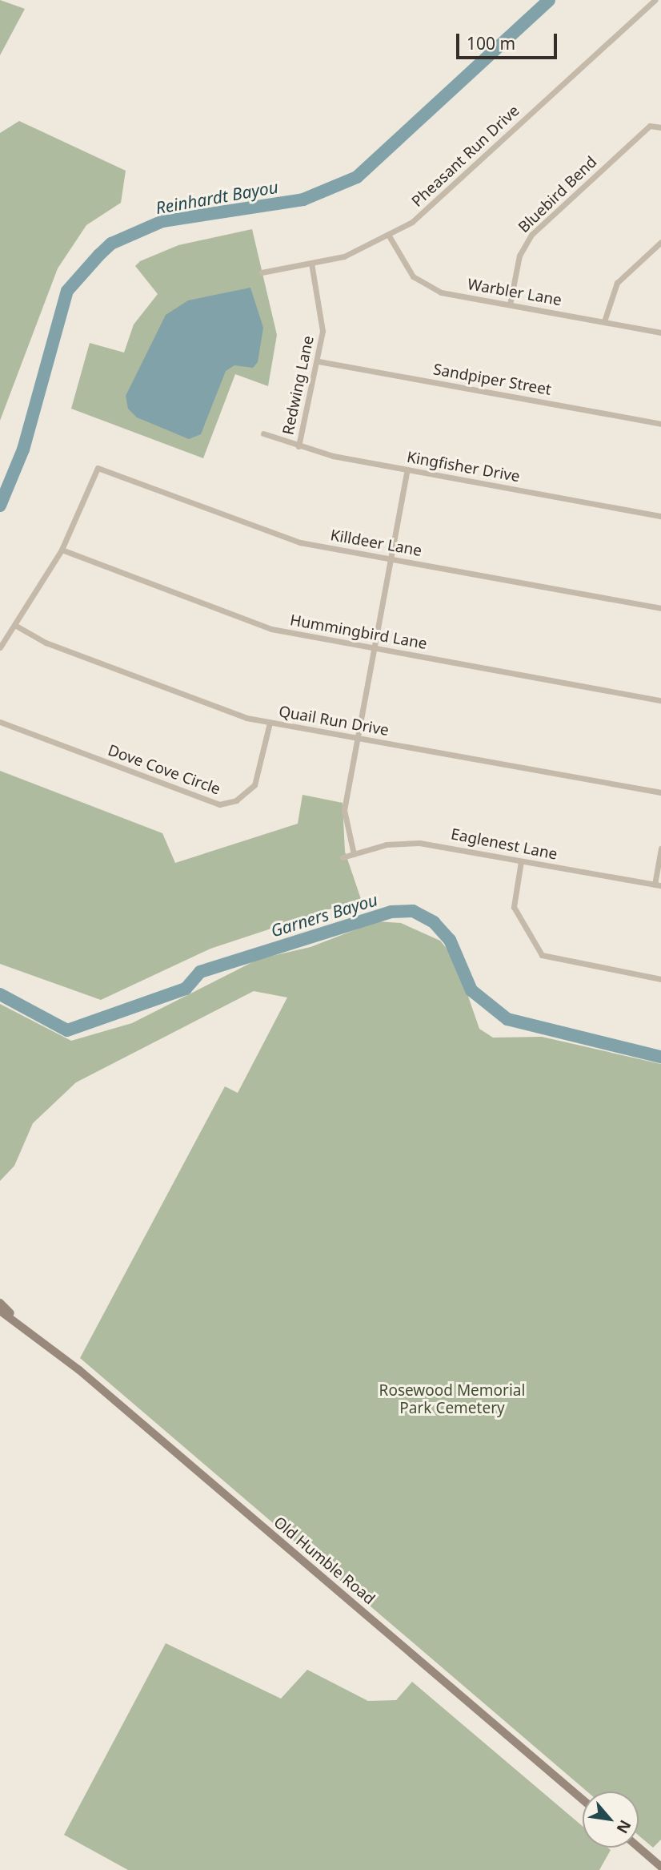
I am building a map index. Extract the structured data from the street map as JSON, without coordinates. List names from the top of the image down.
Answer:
{
  "streets": {
    "main road": ["Old Humble Road"],
    "street": [
      "Pheasant Run Drive",
      "Bluebird Bend",
      "Warbler Lane",
      "Sandpiper Street",
      "Redwing Lane",
      "Kingfisher Drive",
      "Killdeer Lane",
      "Hummingbird Lane",
      "Quail Run Drive",
      "Dove Cove Circle",
      "Eaglenest Lane"
    ]
  },
  "crossings": [
    ["Pheasant Run Drive", "Warbler Lane"],
    ["Pheasant Run Drive", "Redwing Lane"],
    ["Bluebird Bend", "Warbler Lane"],
    ["Sandpiper Street", "Redwing Lane"],
    ["Redwing Lane", "Kingfisher Drive"],
    ["Killdeer Lane", "Hummingbird Lane"],
    ["Quail Run Drive", "Dove Cove Circle"]
  ],
  "water": ["Reinhardt Bayou", "Garners Bayou"],
  "parks": ["Rosewood Memorial Park Cemetery"],
  "scale_bar": "100 m",
  "north": "bottom right"
}
